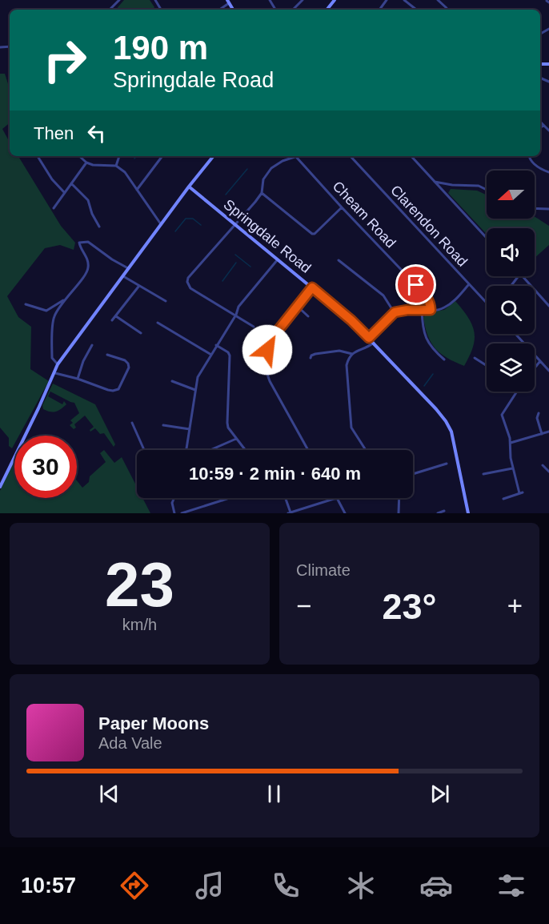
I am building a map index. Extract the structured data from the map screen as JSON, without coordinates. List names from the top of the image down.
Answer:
{
  "streets": {
    "street": ["Cheam Road", "Clarendon Road", "Springdale Road"]
  },
  "north": "left",
  "page": {
    "turn": ["190 m", "Springdale Road"],
    "then": "Then",
    "limit": "30",
    "trip": "10:59 · 2 min · 640 m",
    "tile": [
      ["23", "km/h"],
      "Climate"
    ],
    "heat": ["−", "23°", "+"],
    "song": ["Paper Moons", "Ada Vale"],
    "tabs": "10:57"
  }
}
